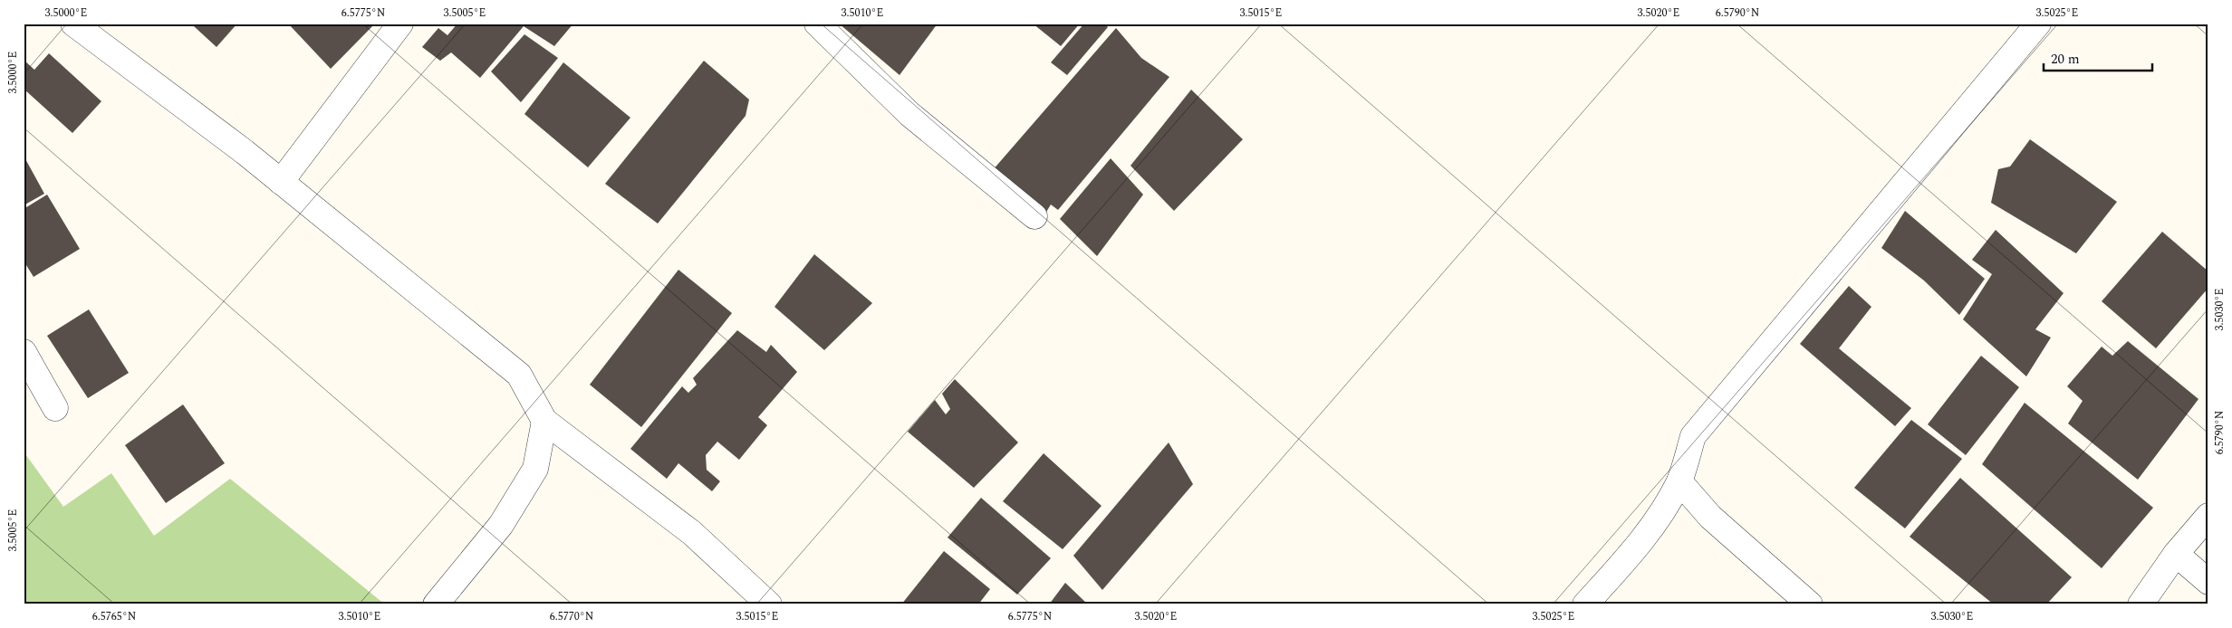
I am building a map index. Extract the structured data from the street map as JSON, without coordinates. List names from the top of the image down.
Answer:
{
  "scale_bar": "20 m",
  "coordinates": [
    "3.5000°E",
    "6.5775°N",
    "3.5005°E",
    "3.5010°E",
    "3.5015°E",
    "3.5020°E",
    "6.5790°N",
    "3.5025°E",
    "3.5030°E",
    "6.5765°N",
    "6.5770°N"
  ]
}
